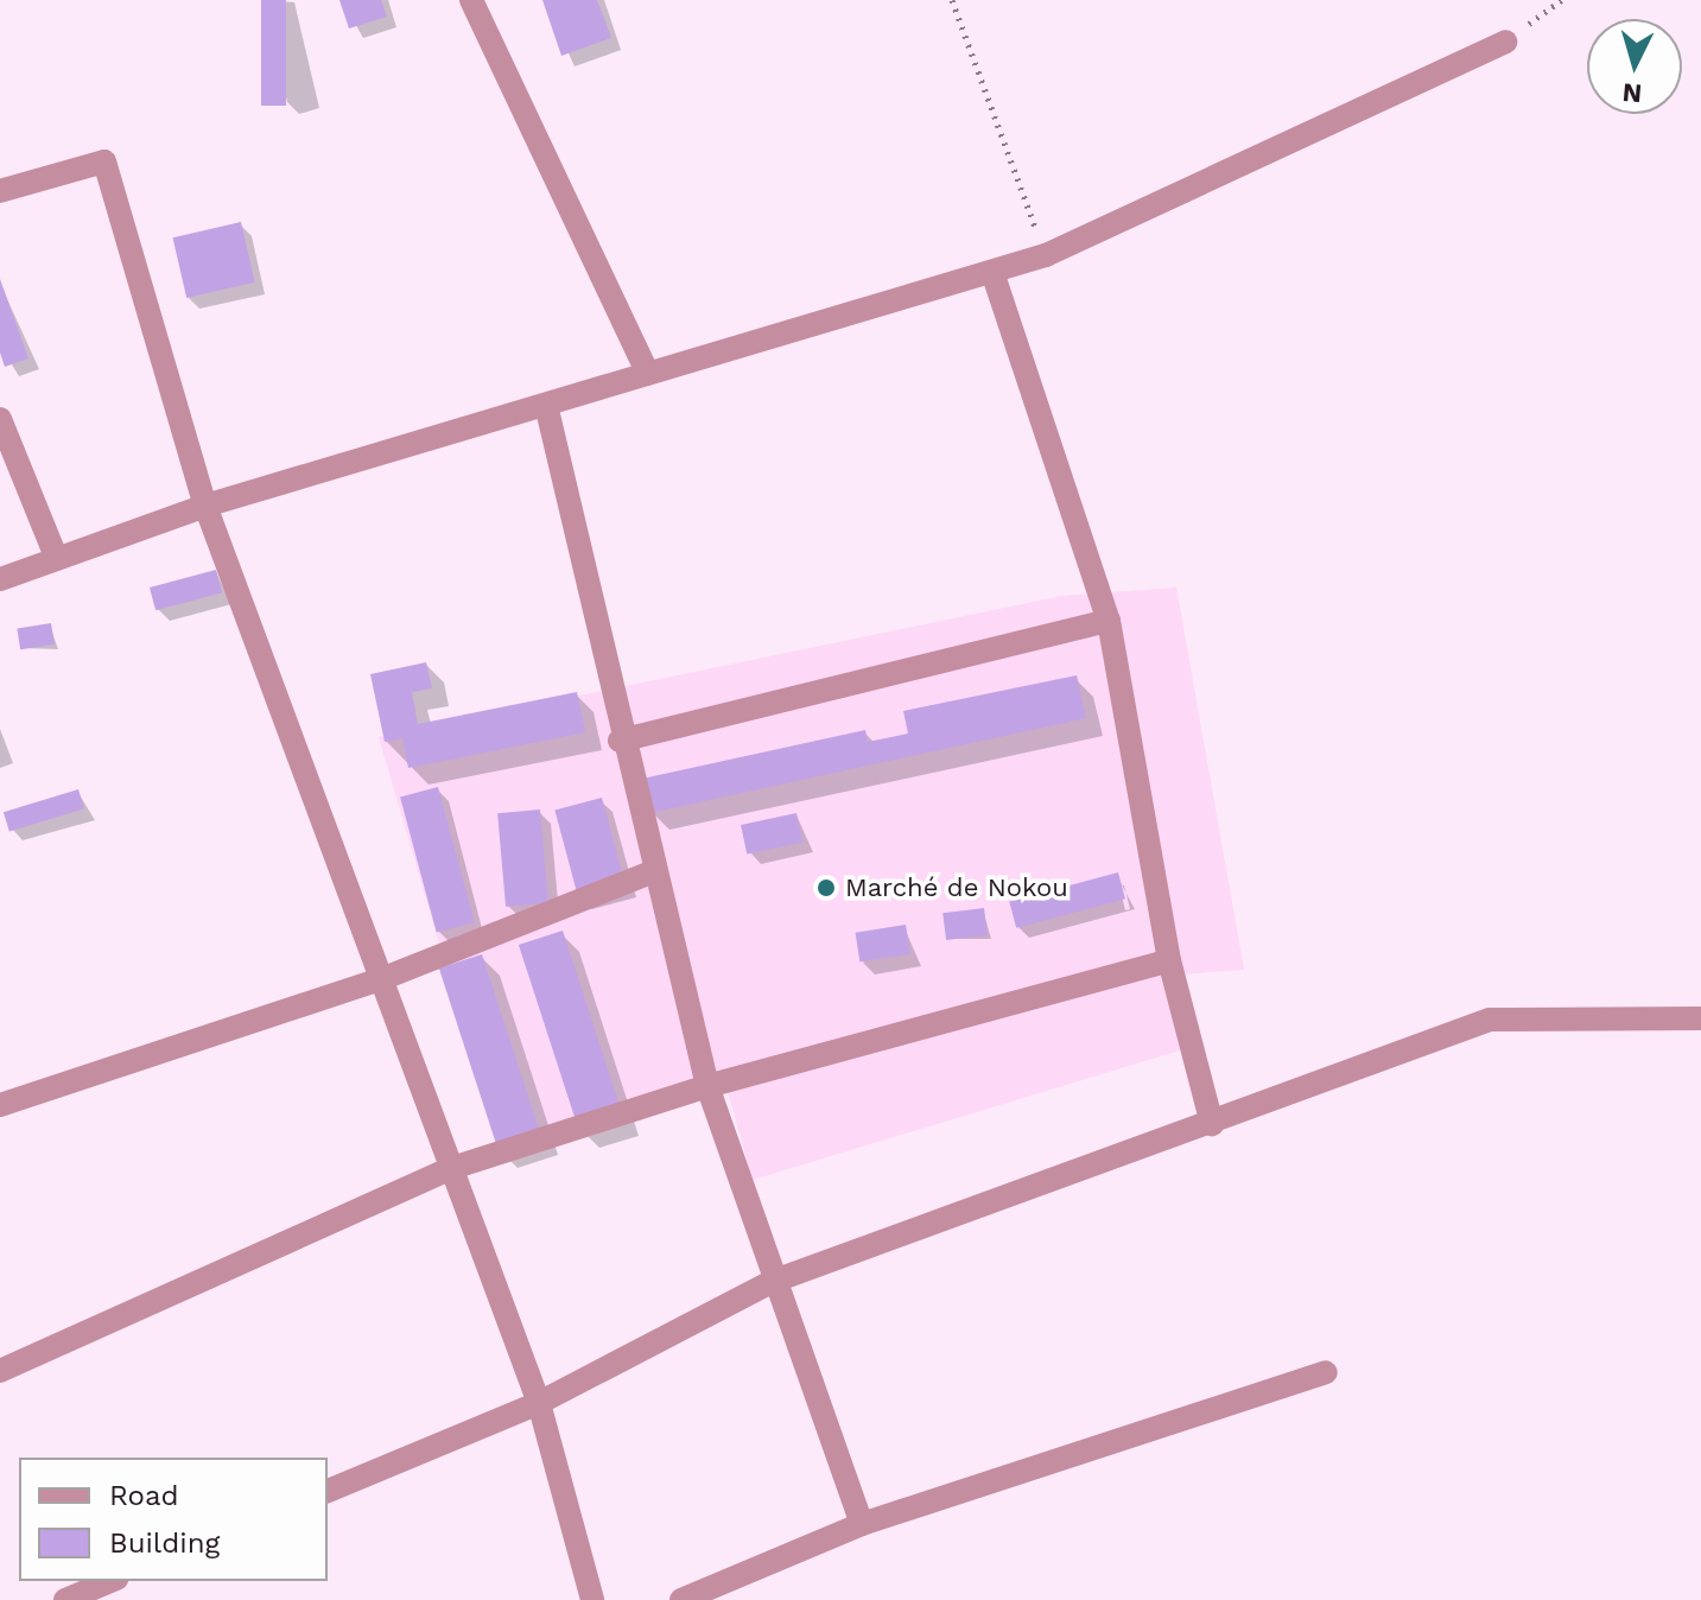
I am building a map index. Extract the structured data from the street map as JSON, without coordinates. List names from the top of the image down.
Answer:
{
  "places": ["Marché de Nokou"],
  "legend": ["Road", "Building"],
  "north": "bottom"
}
